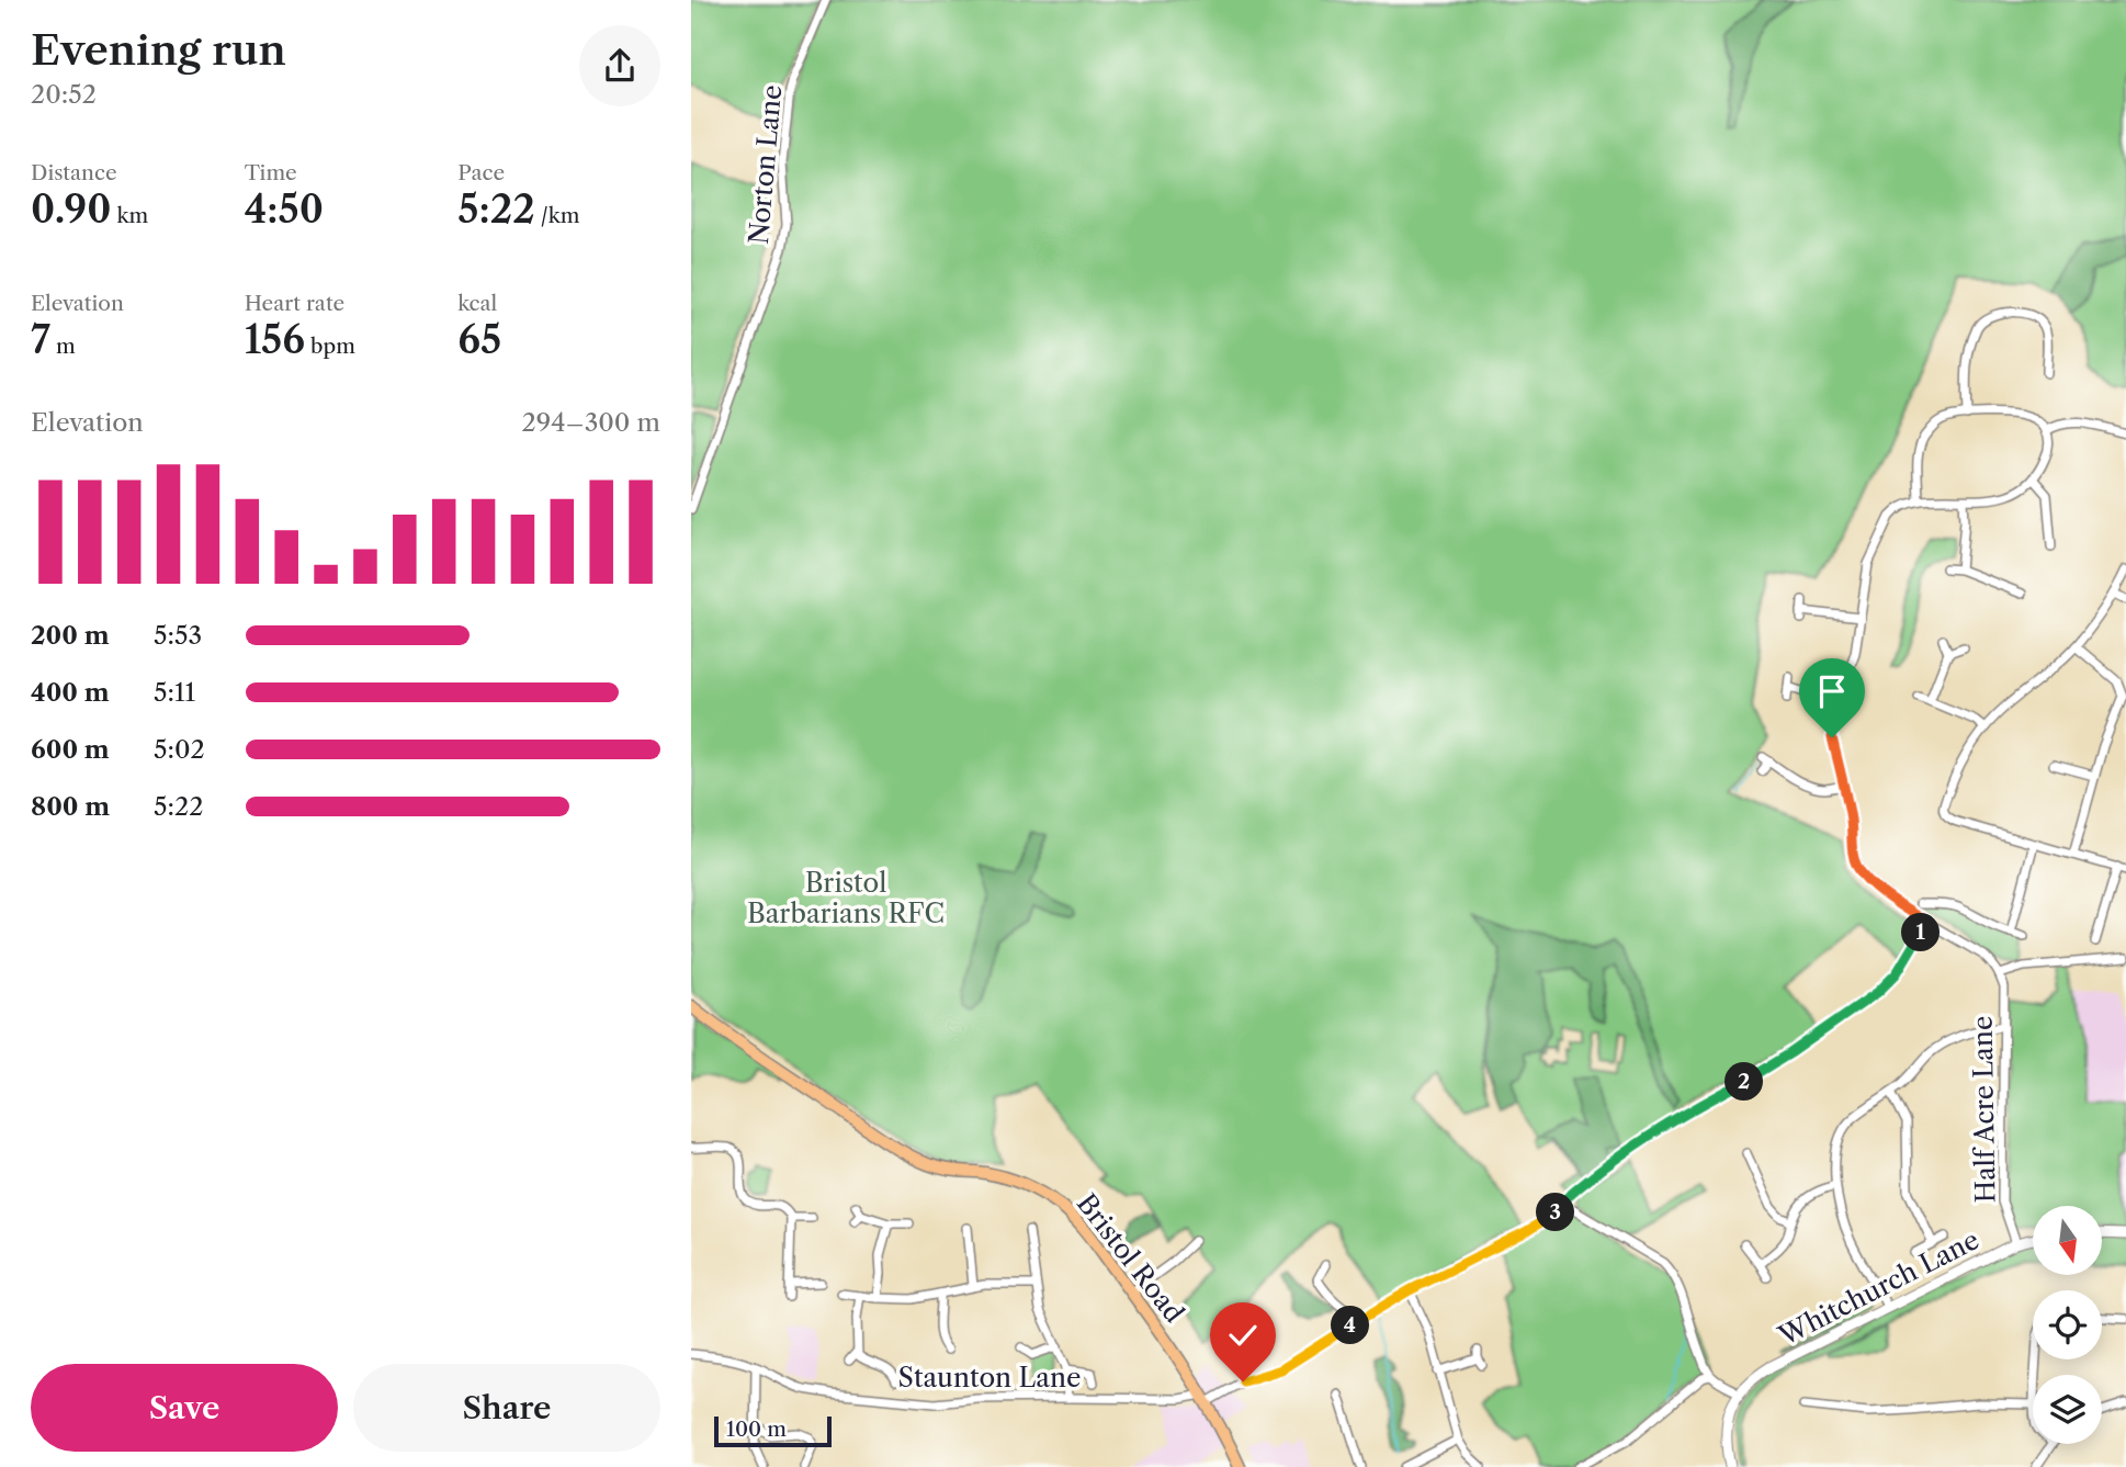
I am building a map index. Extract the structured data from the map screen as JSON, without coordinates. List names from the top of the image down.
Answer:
{
  "streets": {
    "highway": ["Bristol Road"],
    "street": [
      "Norton Lane",
      "Half Acre Lane",
      "Whitchurch Lane",
      "Staunton Lane"
    ]
  },
  "crossings": [
    ["Half Acre Lane", "Whitchurch Lane"],
    ["Bristol Road", "Staunton Lane"]
  ],
  "parks": ["Bristol Barbarians RFC"],
  "scale_bar": "100 m",
  "north": "bottom",
  "page": {
    "heading": ["Evening run", "20:52"],
    "stats": [
      ["Distance", "0.90 km"],
      ["Time", "4:50"],
      ["Pace", "5:22 /km"],
      ["Elevation", "7 m"],
      ["Heart rate", "156 bpm"],
      ["kcal", "65"]
    ],
    "chart": ["Elevation", "294–300 m"],
    "list": [
      {
        "name": "200 m",
        "note": "5:53"
      },
      {
        "name": "400 m",
        "note": "5:11"
      },
      {
        "name": "600 m",
        "note": "5:02"
      },
      {
        "name": "800 m",
        "note": "5:22"
      }
    ],
    "pins": [
      "1",
      "2",
      "3",
      "4"
    ],
    "buttons": ["Save", "Share"],
    "scale": "100 m"
  }
}
